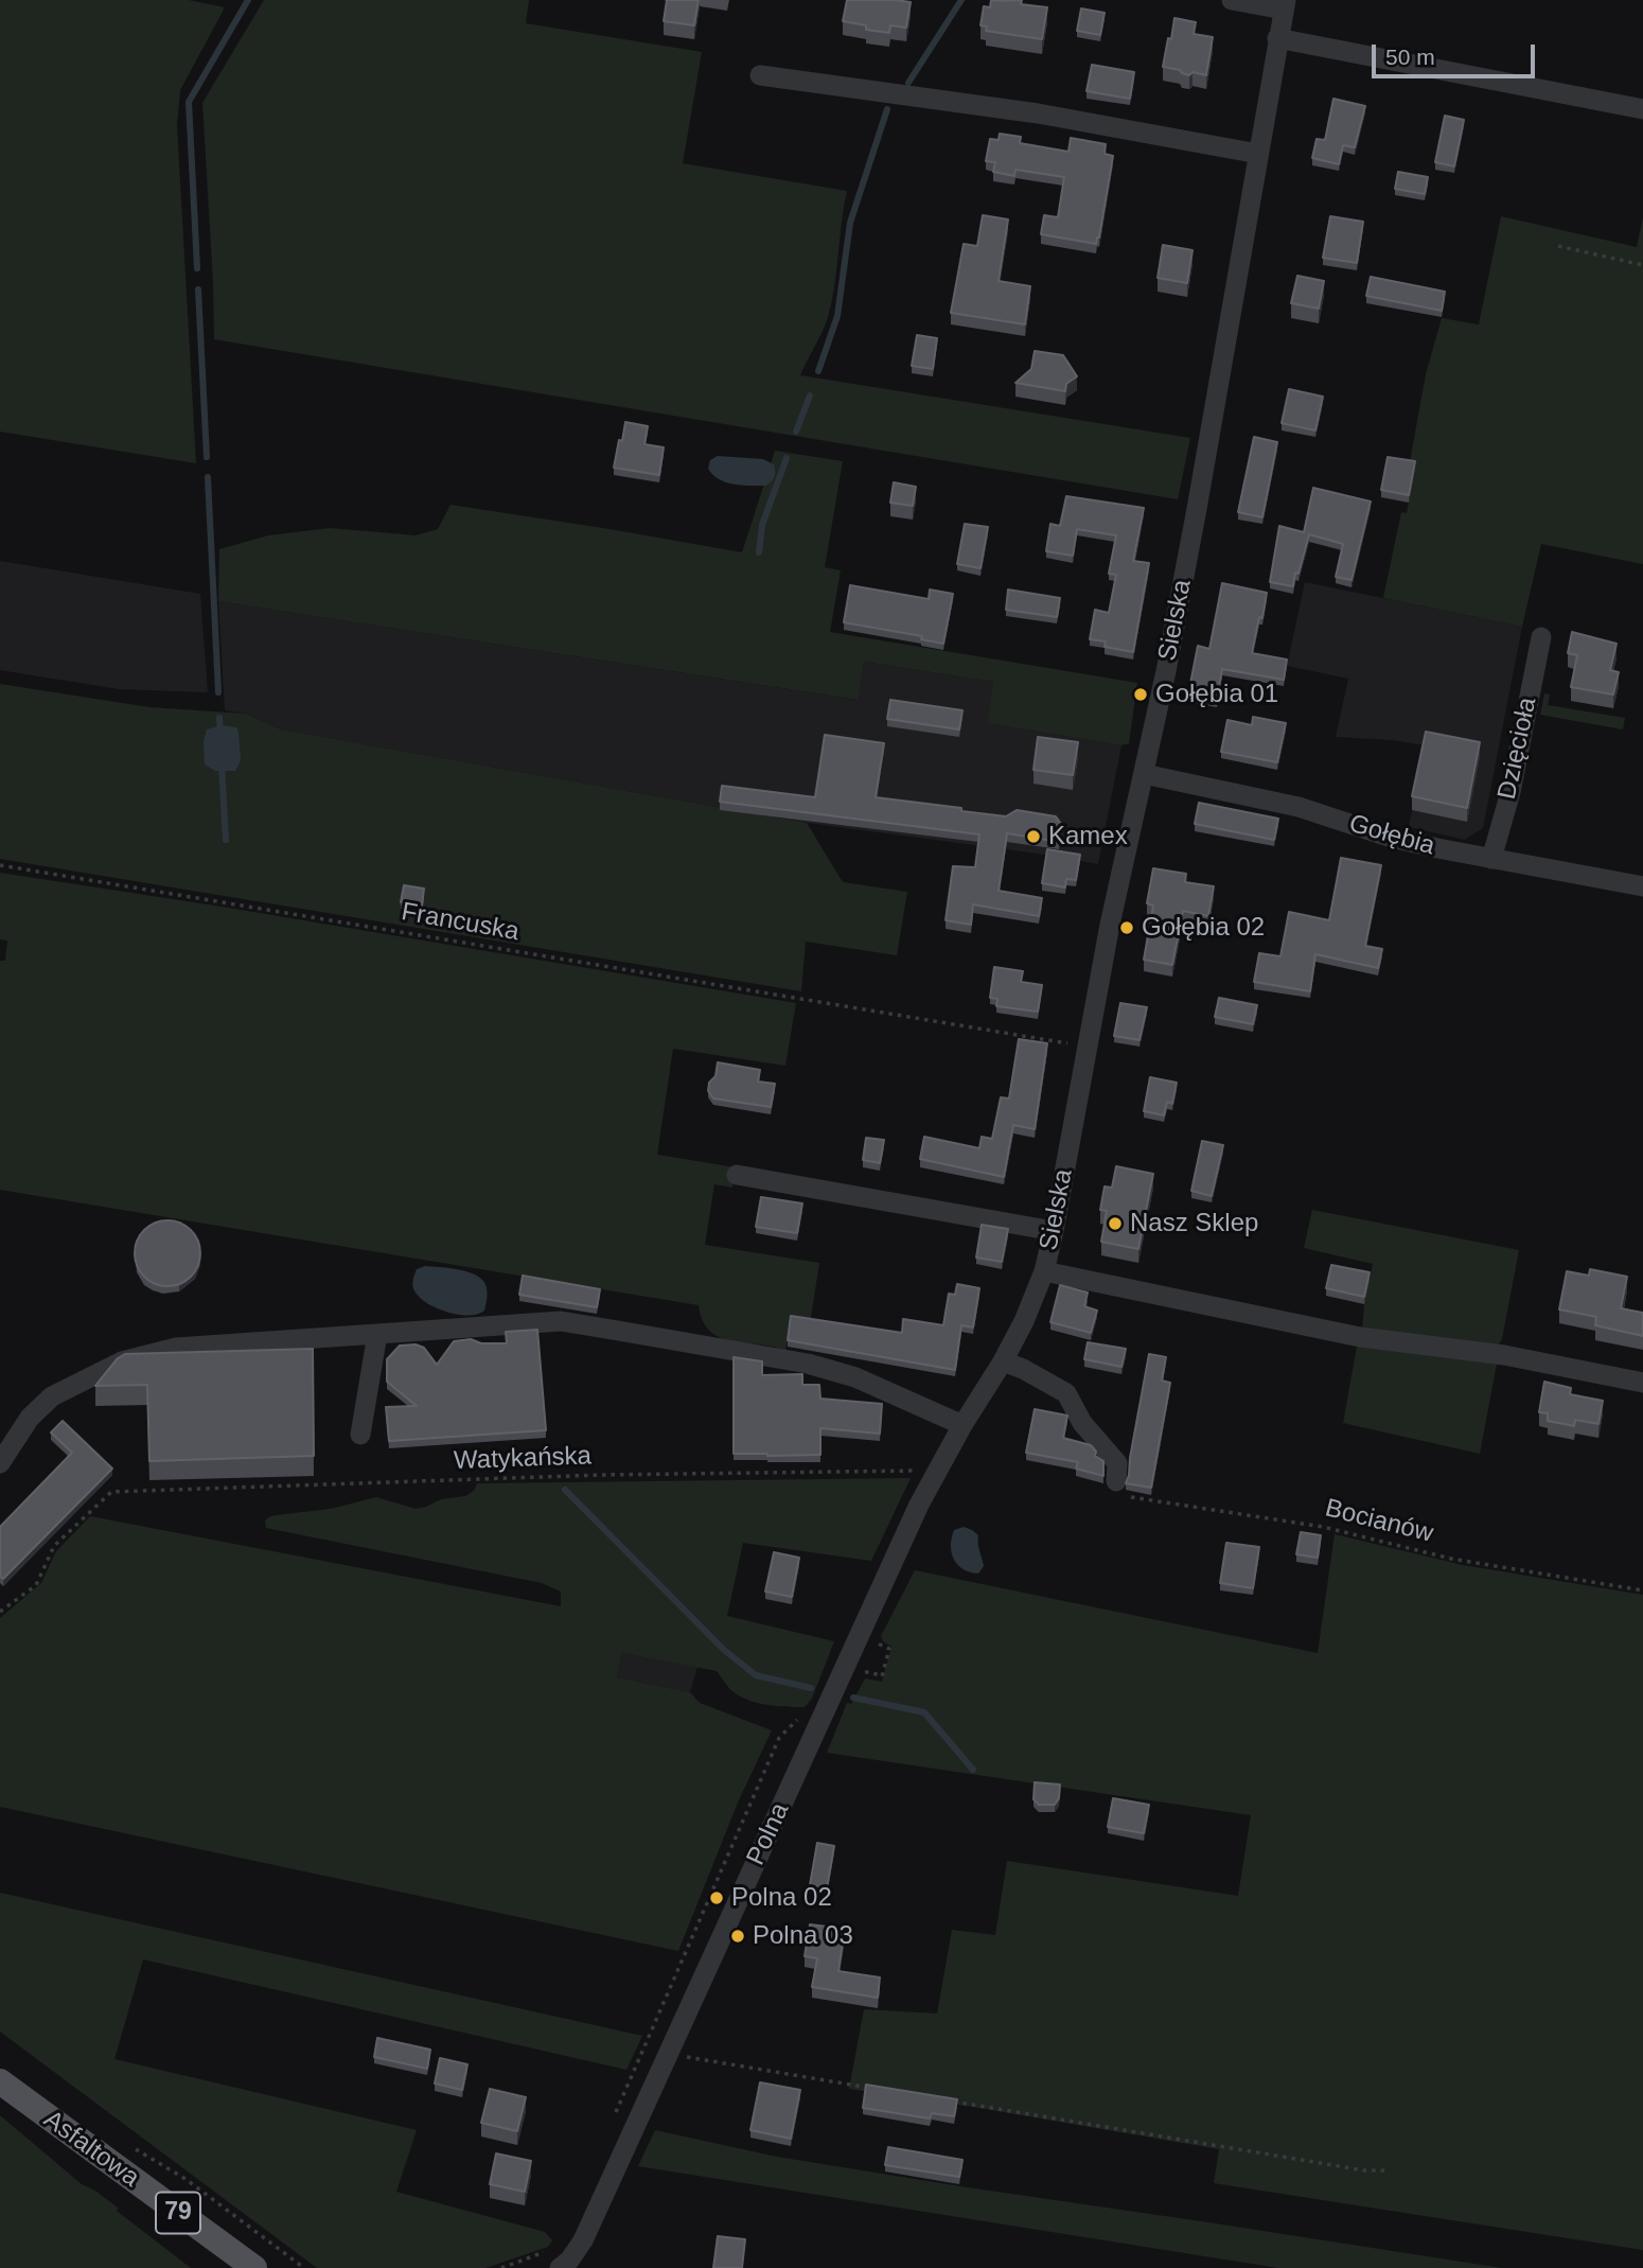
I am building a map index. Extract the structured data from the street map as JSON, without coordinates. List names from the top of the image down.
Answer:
{
  "streets": {
    "main road": ["Asfaltowa", "79"],
    "street": [
      "Sielska",
      "Dzięcioła",
      "Gołębia",
      "Polna"
    ],
    "path": ["Francuska", "Watykańska", "Bocianów"]
  },
  "crossings": [
    ["Sielska", "Gołębia"],
    ["Sielska", "Francuska"],
    ["Sielska", "Watykańska"],
    ["Sielska", "Polna"],
    ["Dzięcioła", "Gołębia"],
    ["Watykańska", "Polna"]
  ],
  "places": [
    "Gołębia 01",
    "Kamex",
    "Gołębia 02",
    "Nasz Sklep",
    "Polna 02",
    "Polna 03"
  ],
  "scale_bar": "50 m"
}
